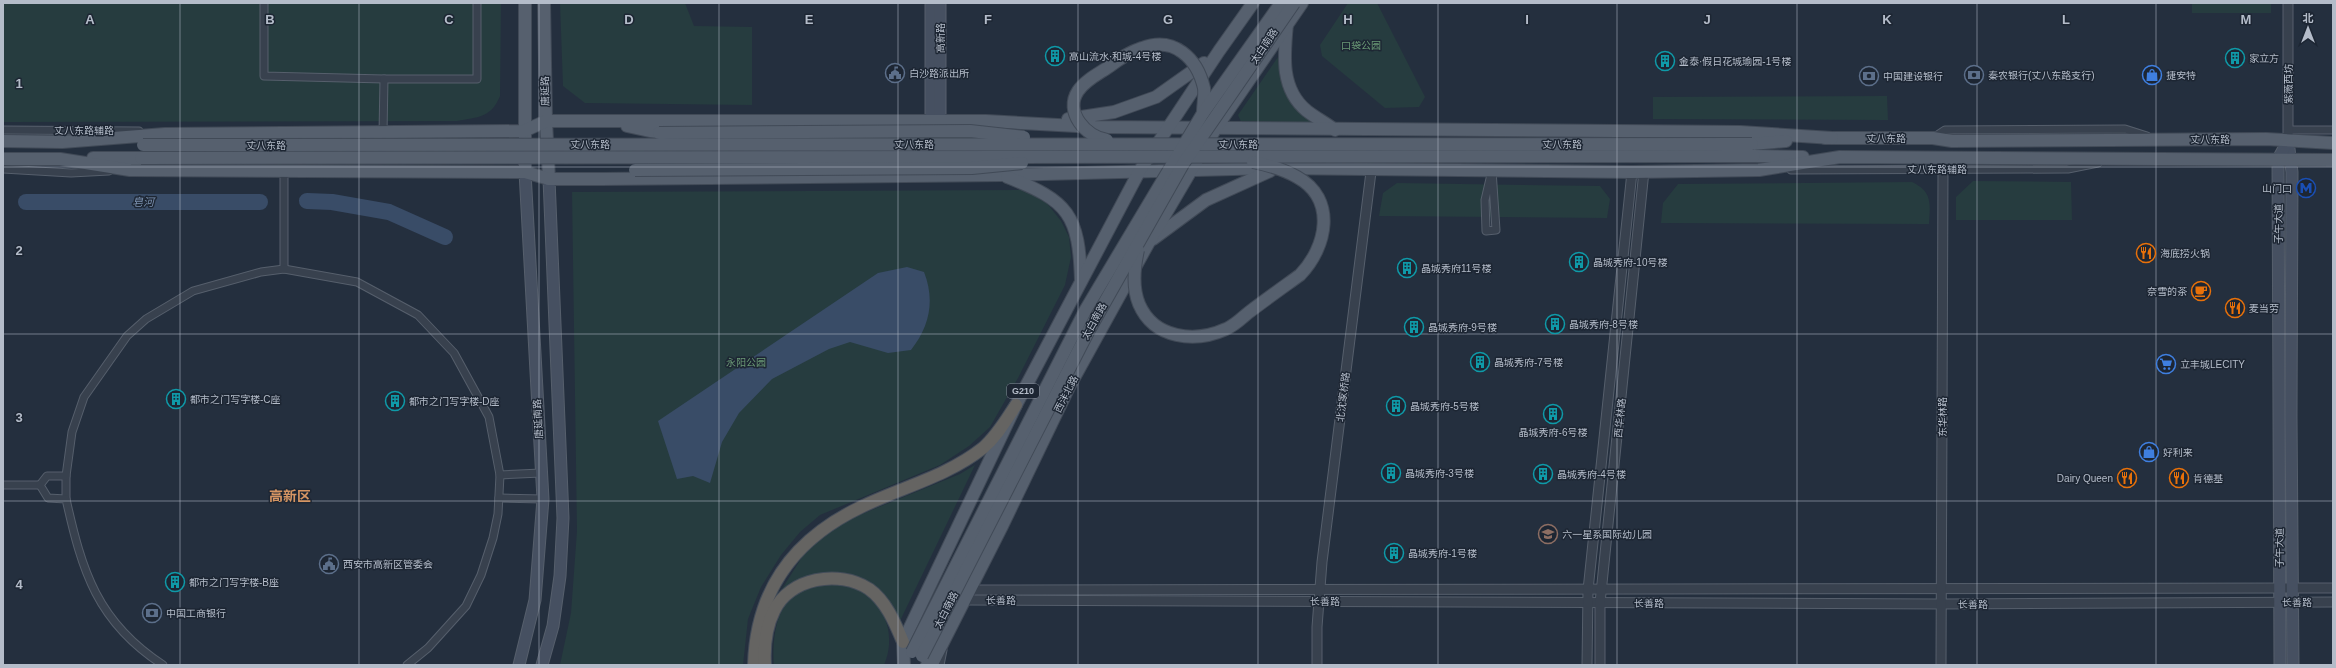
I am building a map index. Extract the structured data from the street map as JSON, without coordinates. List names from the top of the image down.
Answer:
{
  "streets": {
    "main road": [
      "高新路",
      "太白南路",
      "唐延路",
      "丈八东路",
      "子午大道",
      "G210",
      "西沣北路",
      "唐延南路"
    ],
    "street": [
      "紫薇西坊",
      "丈八东路辅路",
      "北沈家桥路",
      "东华林路",
      "西华林路",
      "长善路"
    ]
  },
  "crossings": [
    ["太白南路", "西沣北路"],
    ["紫薇西坊", "丈八东路"],
    ["紫薇西坊", "子午大道"],
    ["唐延路", "丈八东路"],
    ["唐延路", "唐延南路"],
    ["丈八东路辅路", "丈八东路"],
    ["丈八东路辅路", "东华林路"],
    ["丈八东路", "子午大道"],
    ["丈八东路", "西沣北路"],
    ["丈八东路", "北沈家桥路"],
    ["丈八东路", "西华林路"],
    ["子午大道", "长善路"],
    ["西沣北路", "长善路"],
    ["北沈家桥路", "长善路"],
    ["东华林路", "长善路"],
    ["西华林路", "长善路"]
  ],
  "districts": ["高新区"],
  "water": ["皂河"],
  "parks": ["口袋公园", "永阳公园"],
  "places": {
    "building": [
      "高山流水·和城-4号楼",
      "家立方",
      "金泰·假日花城瑜园-1号楼",
      "晶城秀府-10号楼",
      "晶城秀府11号楼",
      "晶城秀府-8号楼",
      "晶城秀府-9号楼",
      "晶城秀府-7号楼",
      "都市之门写字楼-C座",
      "都市之门写字楼-D座",
      "晶城秀府-5号楼",
      "晶城秀府-6号楼",
      "晶城秀府-3号楼",
      "晶城秀府-4号楼",
      "晶城秀府-1号楼",
      "都市之门写字楼-B座"
    ],
    "public building": ["白沙路派出所", "西安市高新区管委会"],
    "bank": ["秦农银行(丈八东路支行)", "中国建设银行", "中国工商银行"],
    "shop": ["捷安特", "好利来"],
    "metro station": ["山门口"],
    "restaurant": [
      "海底捞火锅",
      "麦当劳",
      "Dairy Queen",
      "肯德基"
    ],
    "cafe": ["奈雪的茶"],
    "supermarket": ["立丰城LECITY"],
    "school or university": ["六一星系国际幼儿园"]
  },
  "north": "top",
  "grid": {
    "columns": [
      "A",
      "B",
      "C",
      "D",
      "E",
      "F",
      "G",
      "H",
      "I",
      "J",
      "K",
      "L",
      "M"
    ],
    "rows": [
      "1",
      "2",
      "3",
      "4"
    ]
  }
}
